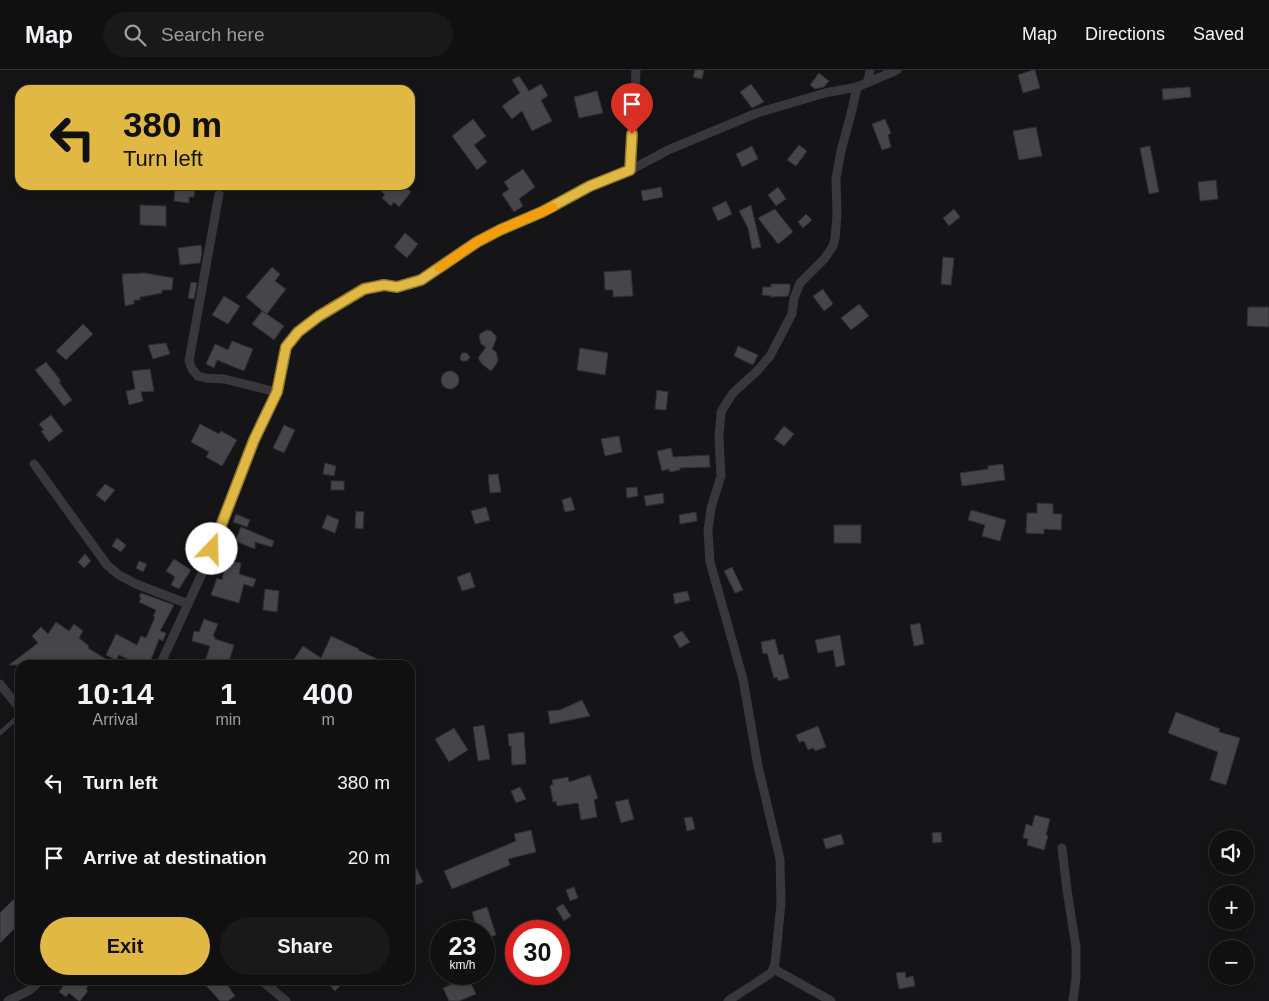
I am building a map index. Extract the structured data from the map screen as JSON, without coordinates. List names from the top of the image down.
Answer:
{
  "page": {
    "header": "Map",
    "search": "Search here",
    "nav": ["Map", "Directions", "Saved"],
    "turn": ["380 m", "Turn left"],
    "eta": [
      "10:14",
      "Arrival",
      "1",
      "min",
      "400",
      "m"
    ],
    "list": [
      {
        "name": "Turn left",
        "value": "380 m"
      },
      {
        "name": "Arrive at destination",
        "value": "20 m"
      }
    ],
    "map_buttons": ["+", "−"],
    "buttons": ["Exit", "Share"],
    "speed": "23 km/h",
    "limit": "30"
  }
}
